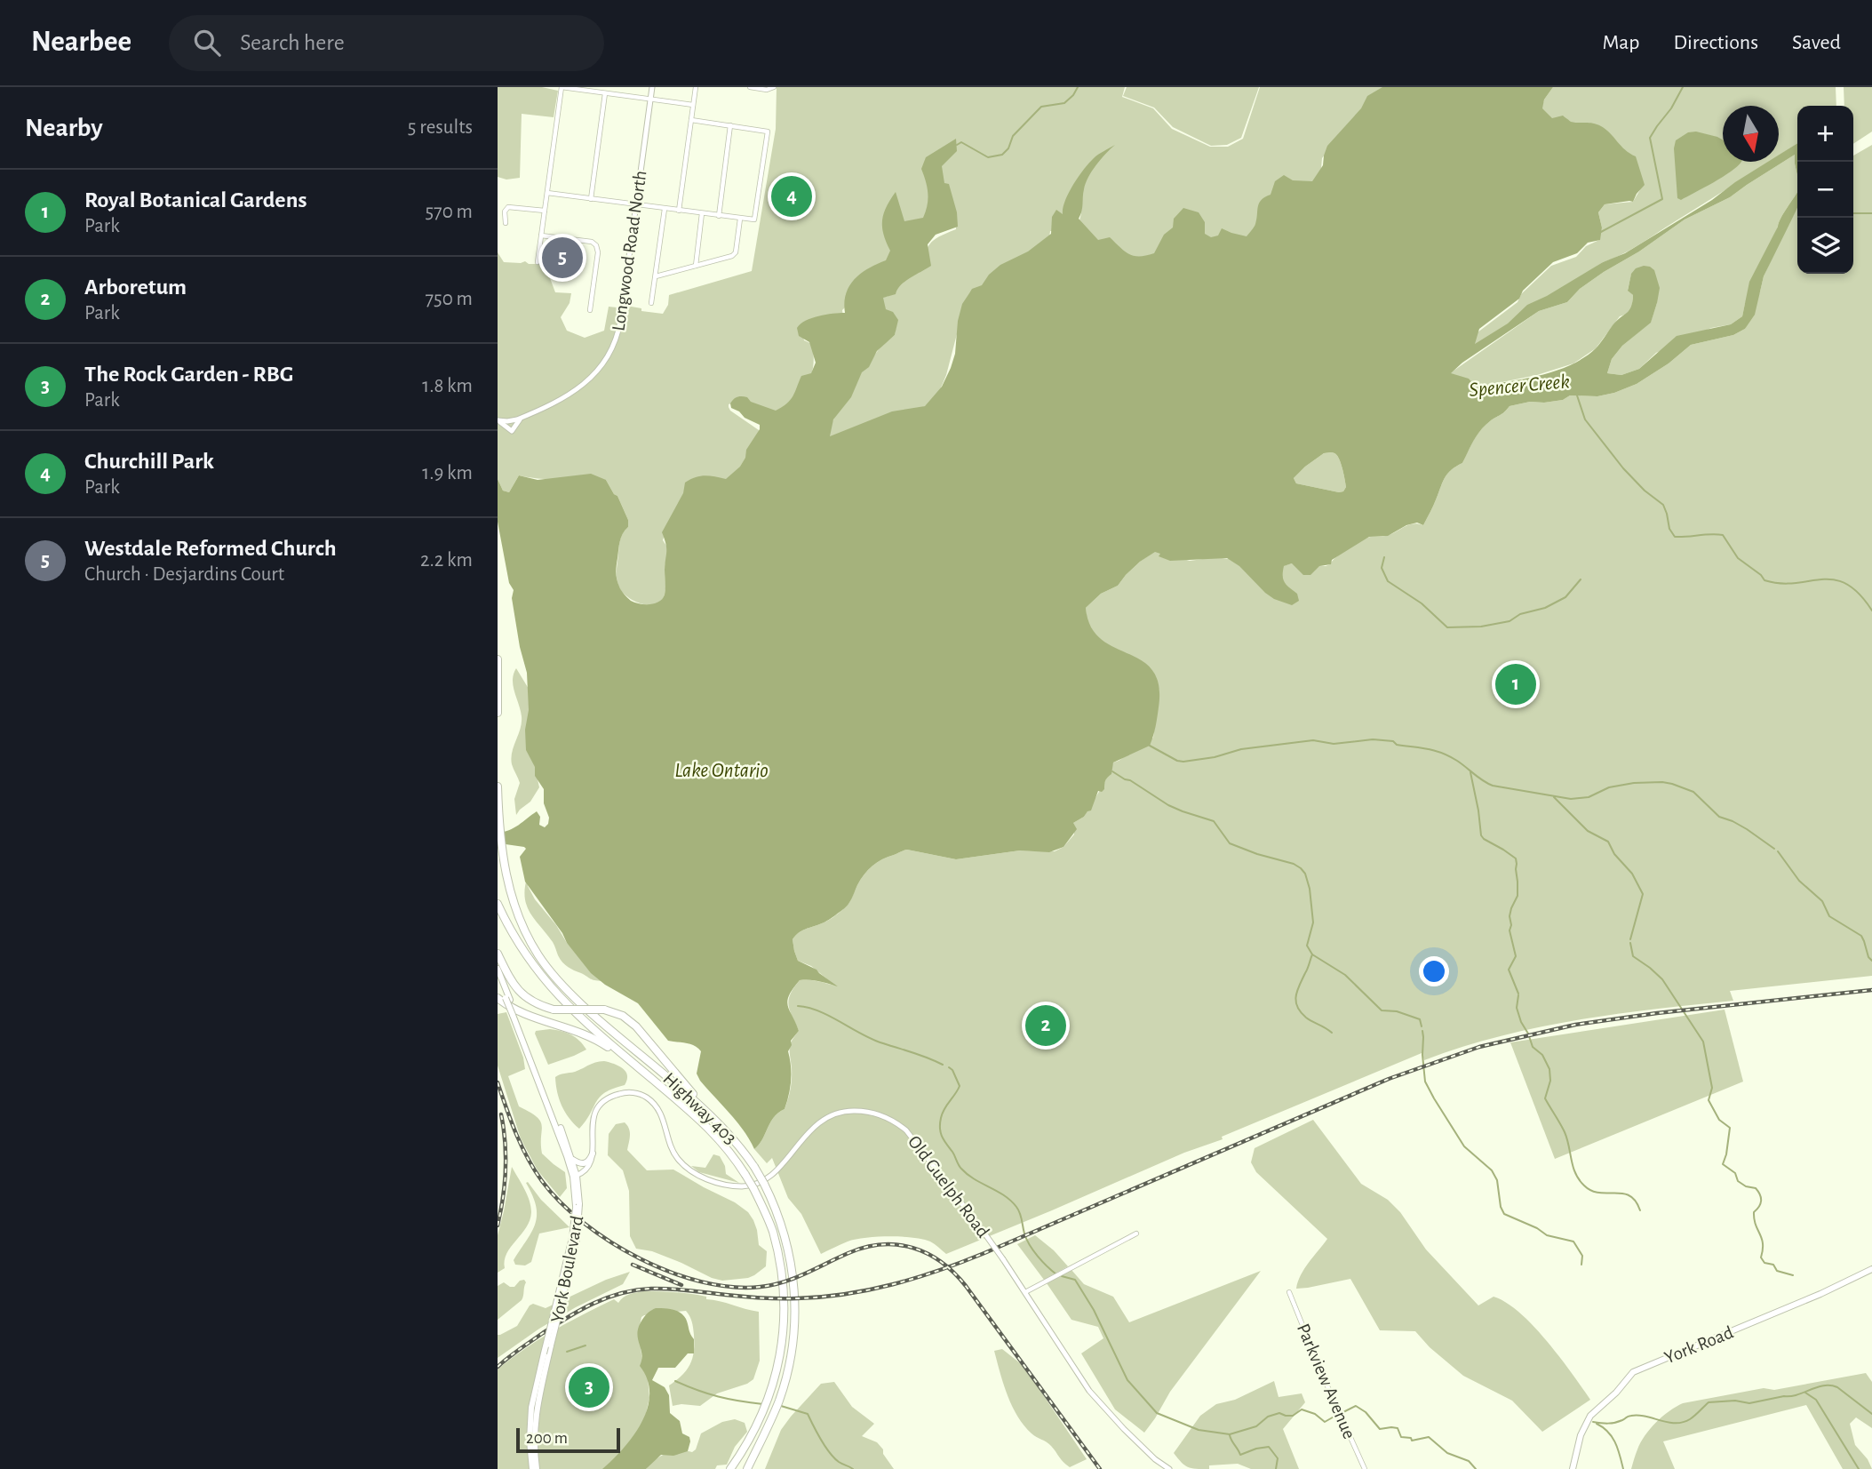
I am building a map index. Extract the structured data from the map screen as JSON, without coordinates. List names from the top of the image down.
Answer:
{
  "streets": {
    "highway": ["Highway 403"],
    "main road": ["York Boulevard", "York Road"],
    "street": ["Longwood Road North", "Old Guelph Road", "Parkview Avenue"]
  },
  "water": ["Spencer Creek", "Lake Ontario"],
  "scale_bar": "200 m",
  "north": "bottom",
  "page": {
    "header": "Nearbee",
    "search": "Search here",
    "nav": ["Map", "Directions", "Saved"],
    "heading": ["Nearby", "5 results"],
    "map_buttons": ["+", "−"],
    "list": [
      {
        "mark": "1",
        "name": "Royal Botanical Gardens",
        "note": "Park",
        "value": "570 m"
      },
      {
        "mark": "2",
        "name": "Arboretum",
        "note": "Park",
        "value": "750 m"
      },
      {
        "mark": "3",
        "name": "The Rock Garden - RBG",
        "note": "Park",
        "value": "1.8 km"
      },
      {
        "mark": "4",
        "name": "Churchill Park",
        "note": "Park",
        "value": "1.9 km"
      },
      {
        "mark": "5",
        "name": "Westdale Reformed Church",
        "note": "Church · Desjardins Court",
        "value": "2.2 km"
      }
    ],
    "pins": [
      "4",
      "5",
      "1",
      "2",
      "3"
    ],
    "scale": "200 m"
  }
}
